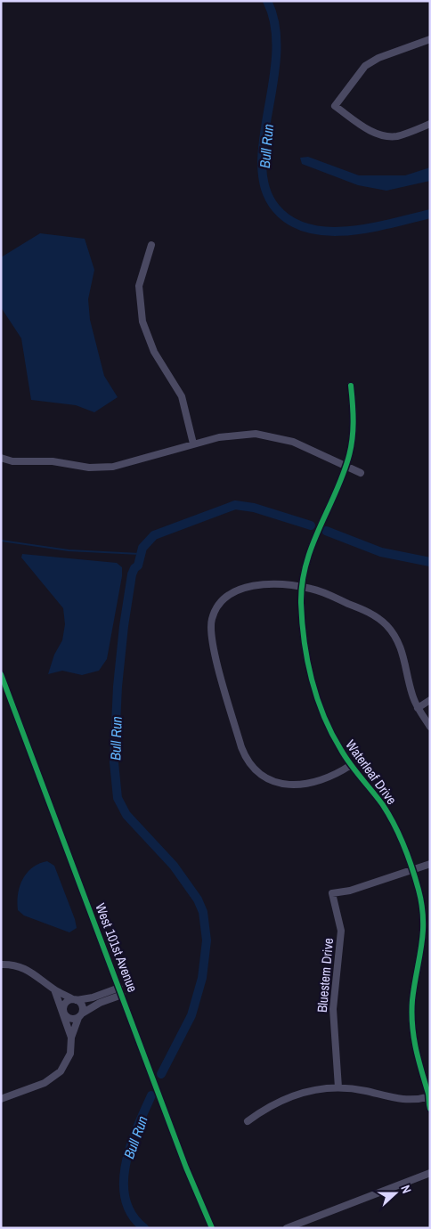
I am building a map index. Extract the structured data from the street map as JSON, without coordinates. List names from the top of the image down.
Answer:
{
  "streets": {
    "street": ["Waterleaf Drive", "West 101st Avenue", "Bluestem Drive"]
  },
  "crossings": [
    ["Waterleaf Drive", "Bluestem Drive"]
  ],
  "water": ["Bull Run"],
  "north": "right"
}
